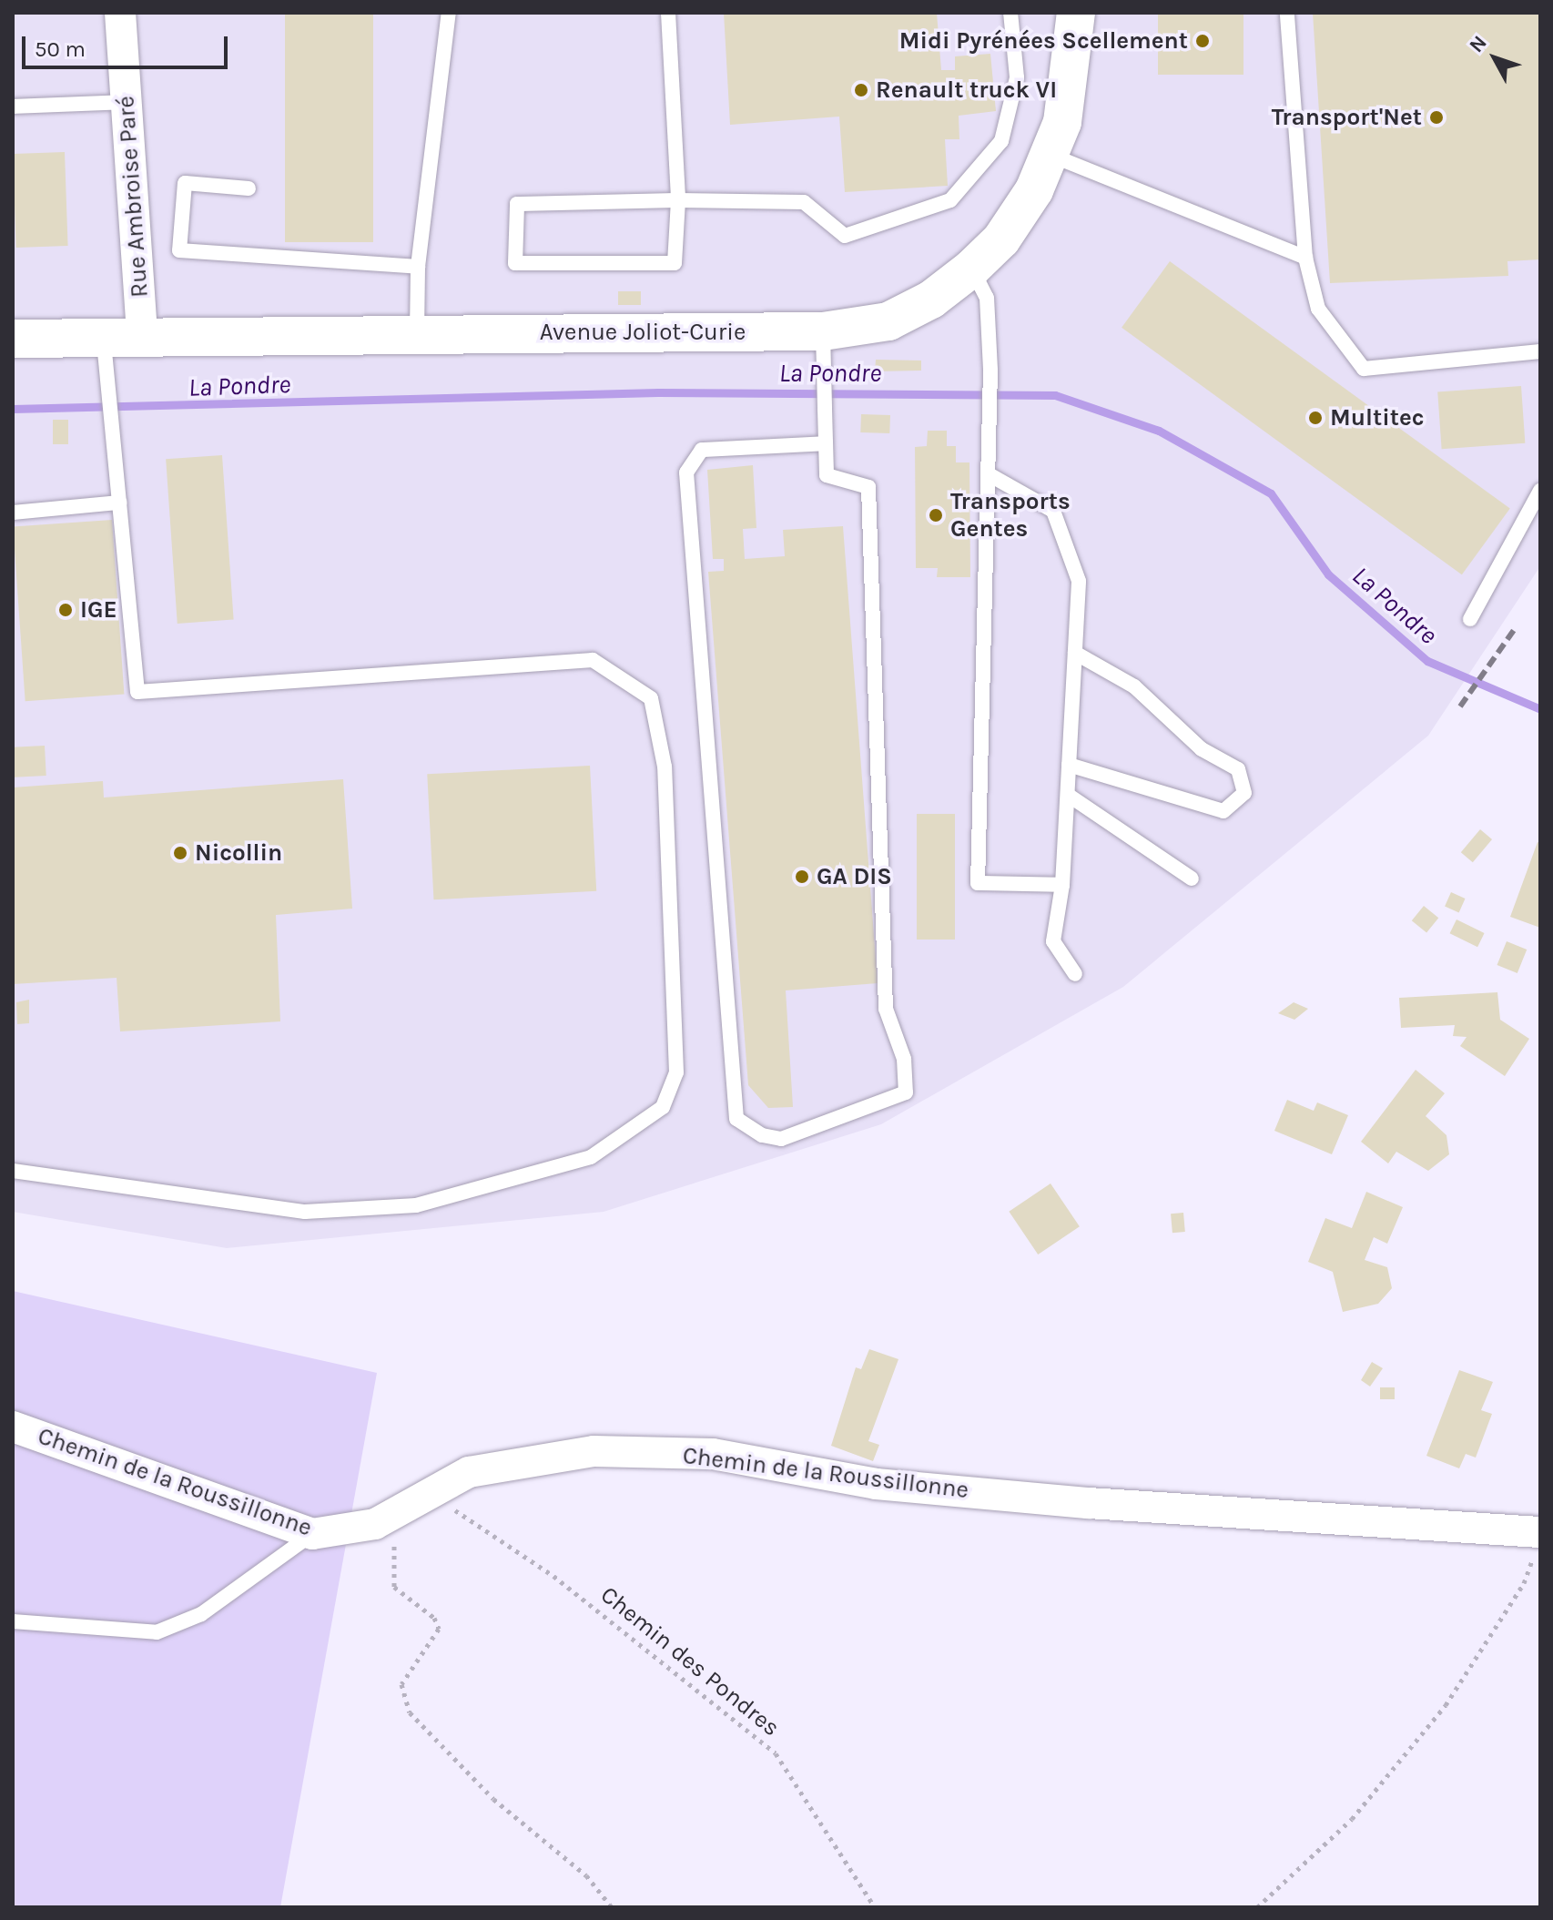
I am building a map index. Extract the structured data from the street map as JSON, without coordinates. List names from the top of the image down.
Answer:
{
  "streets": {
    "street": ["Rue Ambroise Paré", "Avenue Joliot-Curie", "Chemin de la Roussillonne"],
    "path": ["Chemin des Pondres"]
  },
  "crossings": [
    ["Rue Ambroise Paré", "Avenue Joliot-Curie"],
    ["Chemin de la Roussillonne", "Chemin des Pondres"]
  ],
  "water": ["La Pondre"],
  "places": [
    "Midi Pyrénées Scellement",
    "Renault truck VI",
    "Transport'Net",
    "Multitec",
    "Transports Gentes",
    "IGE",
    "Nicollin",
    "GA DIS"
  ],
  "scale_bar": "50 m",
  "north": "top left"
}
